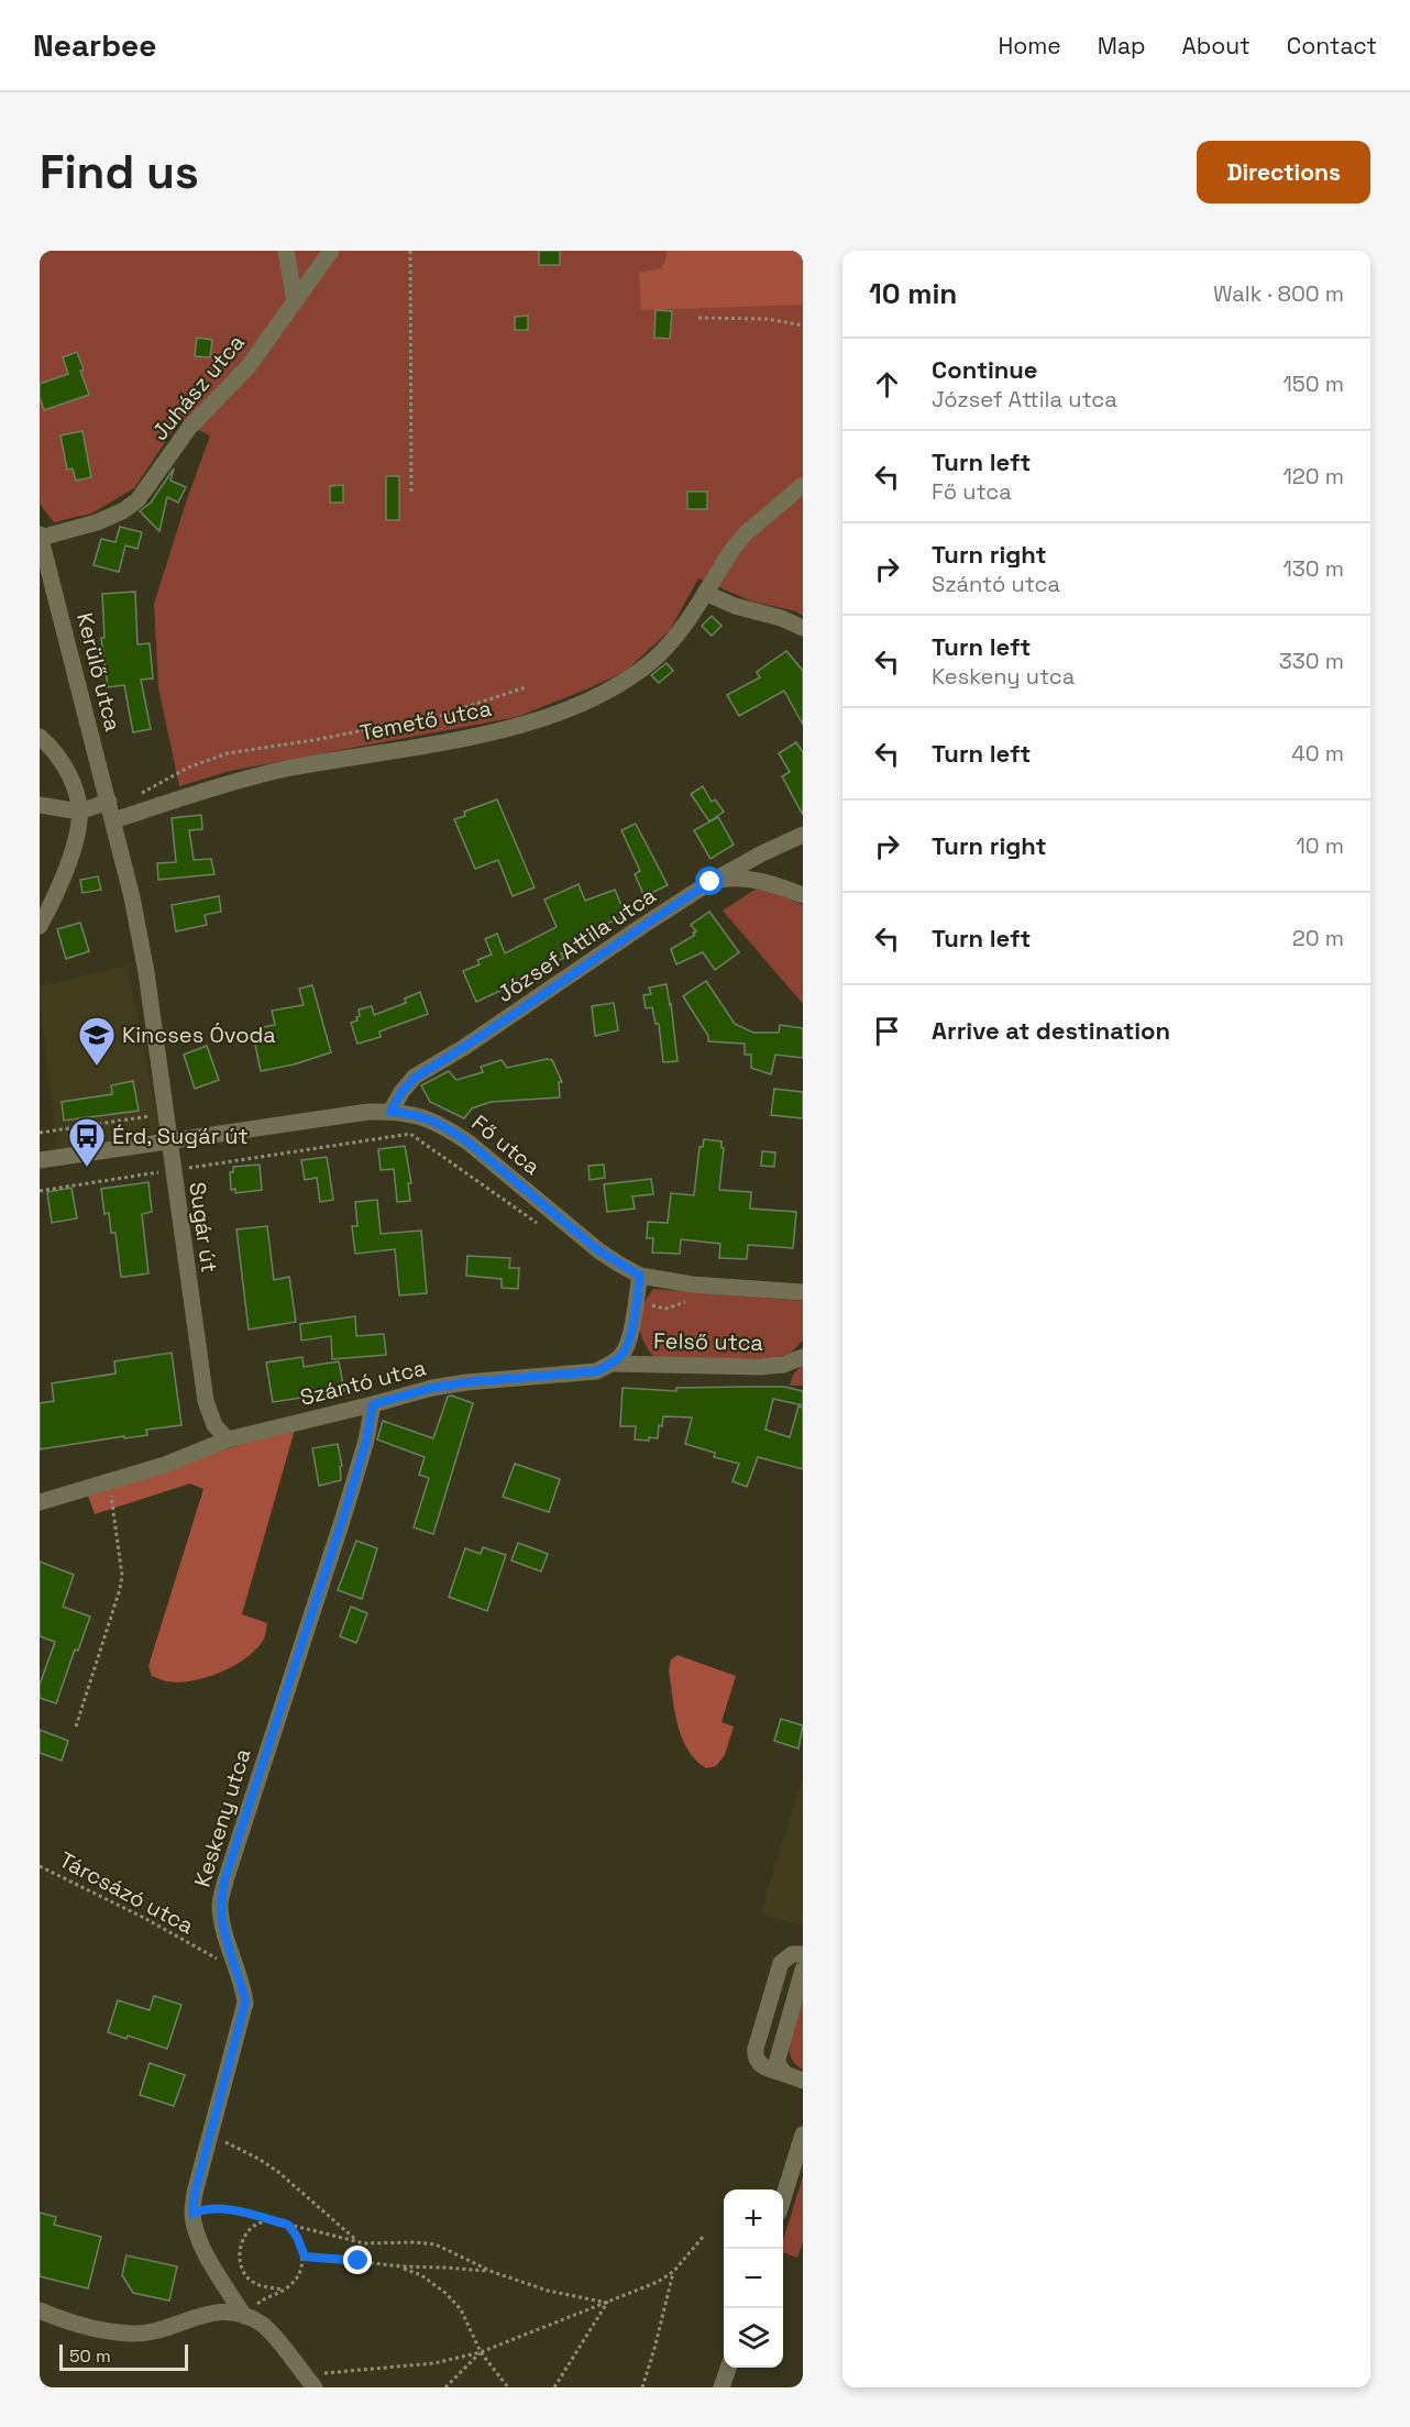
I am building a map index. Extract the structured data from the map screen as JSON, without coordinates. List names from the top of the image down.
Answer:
{
  "streets": {
    "street": [
      "Juhász utca",
      "Kerülő utca",
      "Temető utca",
      "József Attila utca",
      "Fő utca",
      "Sugár út",
      "Felső utca",
      "Szántó utca",
      "Keskeny utca"
    ],
    "path": ["Tárcsázó utca"]
  },
  "crossings": [
    ["Juhász utca", "Kerülő utca"],
    ["Kerülő utca", "Temető utca"],
    ["Kerülő utca", "Sugár út"],
    ["Temető utca", "Sugár út"],
    ["József Attila utca", "Fő utca"],
    ["Fő utca", "Sugár út"],
    ["Sugár út", "Szántó utca"],
    ["Felső utca", "Szántó utca"],
    ["Szántó utca", "Keskeny utca"],
    ["Keskeny utca", "Tárcsázó utca"]
  ],
  "places": {
    "school or university": ["Kincses Óvoda"],
    "bus stop": ["Érd, Sugár út"]
  },
  "scale_bar": "50 m",
  "page": {
    "header": "Nearbee",
    "nav": [
      "Home",
      "Map",
      "About",
      "Contact"
    ],
    "buttons": "Directions",
    "title": "Find us",
    "heading": ["10 min", "Walk · 800 m"],
    "list": [
      ["Continue", "József Attila utca", "150 m"],
      ["Turn left", "Fő utca", "120 m"],
      ["Turn right", "Szántó utca", "130 m"],
      ["Turn left", "Keskeny utca", "330 m"],
      ["Turn left", "40 m"],
      ["Turn right", "10 m"],
      ["Turn left", "20 m"],
      "Arrive at destination"
    ],
    "map_buttons": ["+", "−"],
    "scale": "50 m"
  }
}
